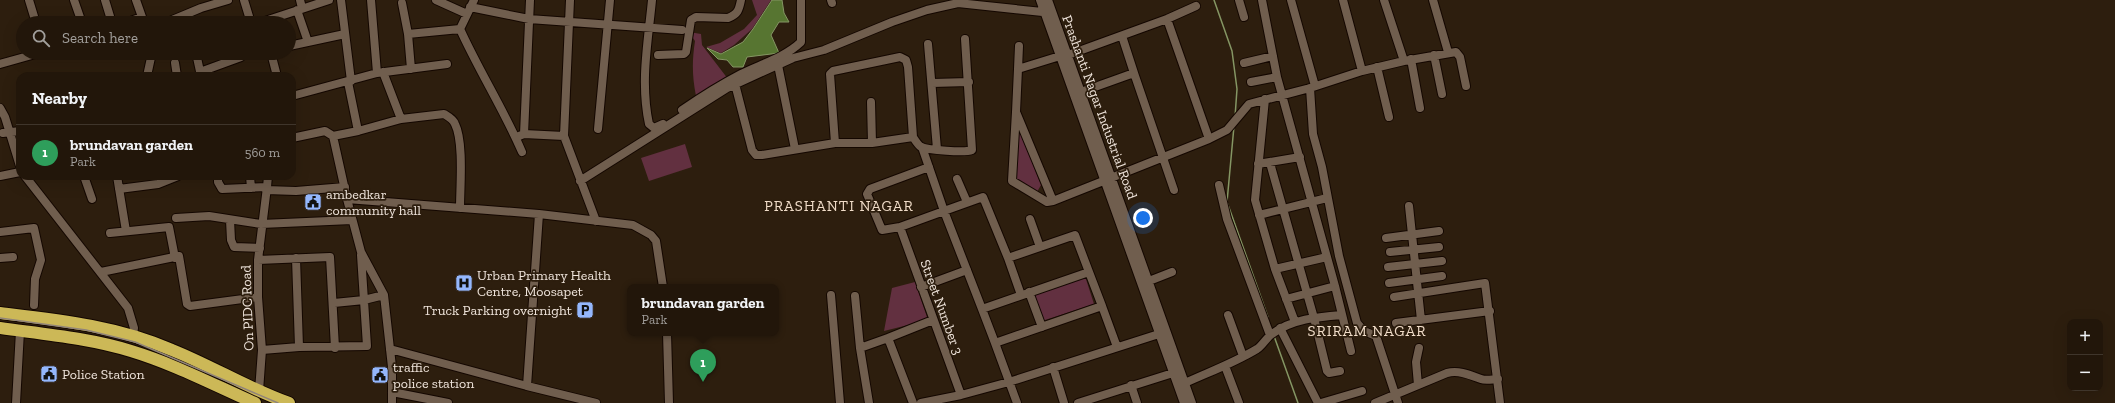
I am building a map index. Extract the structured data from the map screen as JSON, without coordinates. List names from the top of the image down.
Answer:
{
  "streets": {
    "street": ["Prashanti Nagar Industrial Road", "Street Number 3", "On PIDC Road"]
  },
  "districts": ["PRASHANTI NAGAR", "SRIRAM NAGAR"],
  "places": {
    "public building": ["ambedkar community hall", "Police Station", "traffic police station"],
    "hospital": ["Urban Primary Health Centre, Moosapet"],
    "parking": ["Truck Parking overnight"]
  },
  "page": {
    "search": "Search here",
    "heading": "Nearby",
    "list": [
      {
        "mark": "1",
        "name": "brundavan garden",
        "note": "Park",
        "value": "560 m"
      }
    ],
    "popup": ["brundavan garden", "Park"],
    "map_buttons": ["+", "−"],
    "pins": "1"
  }
}
